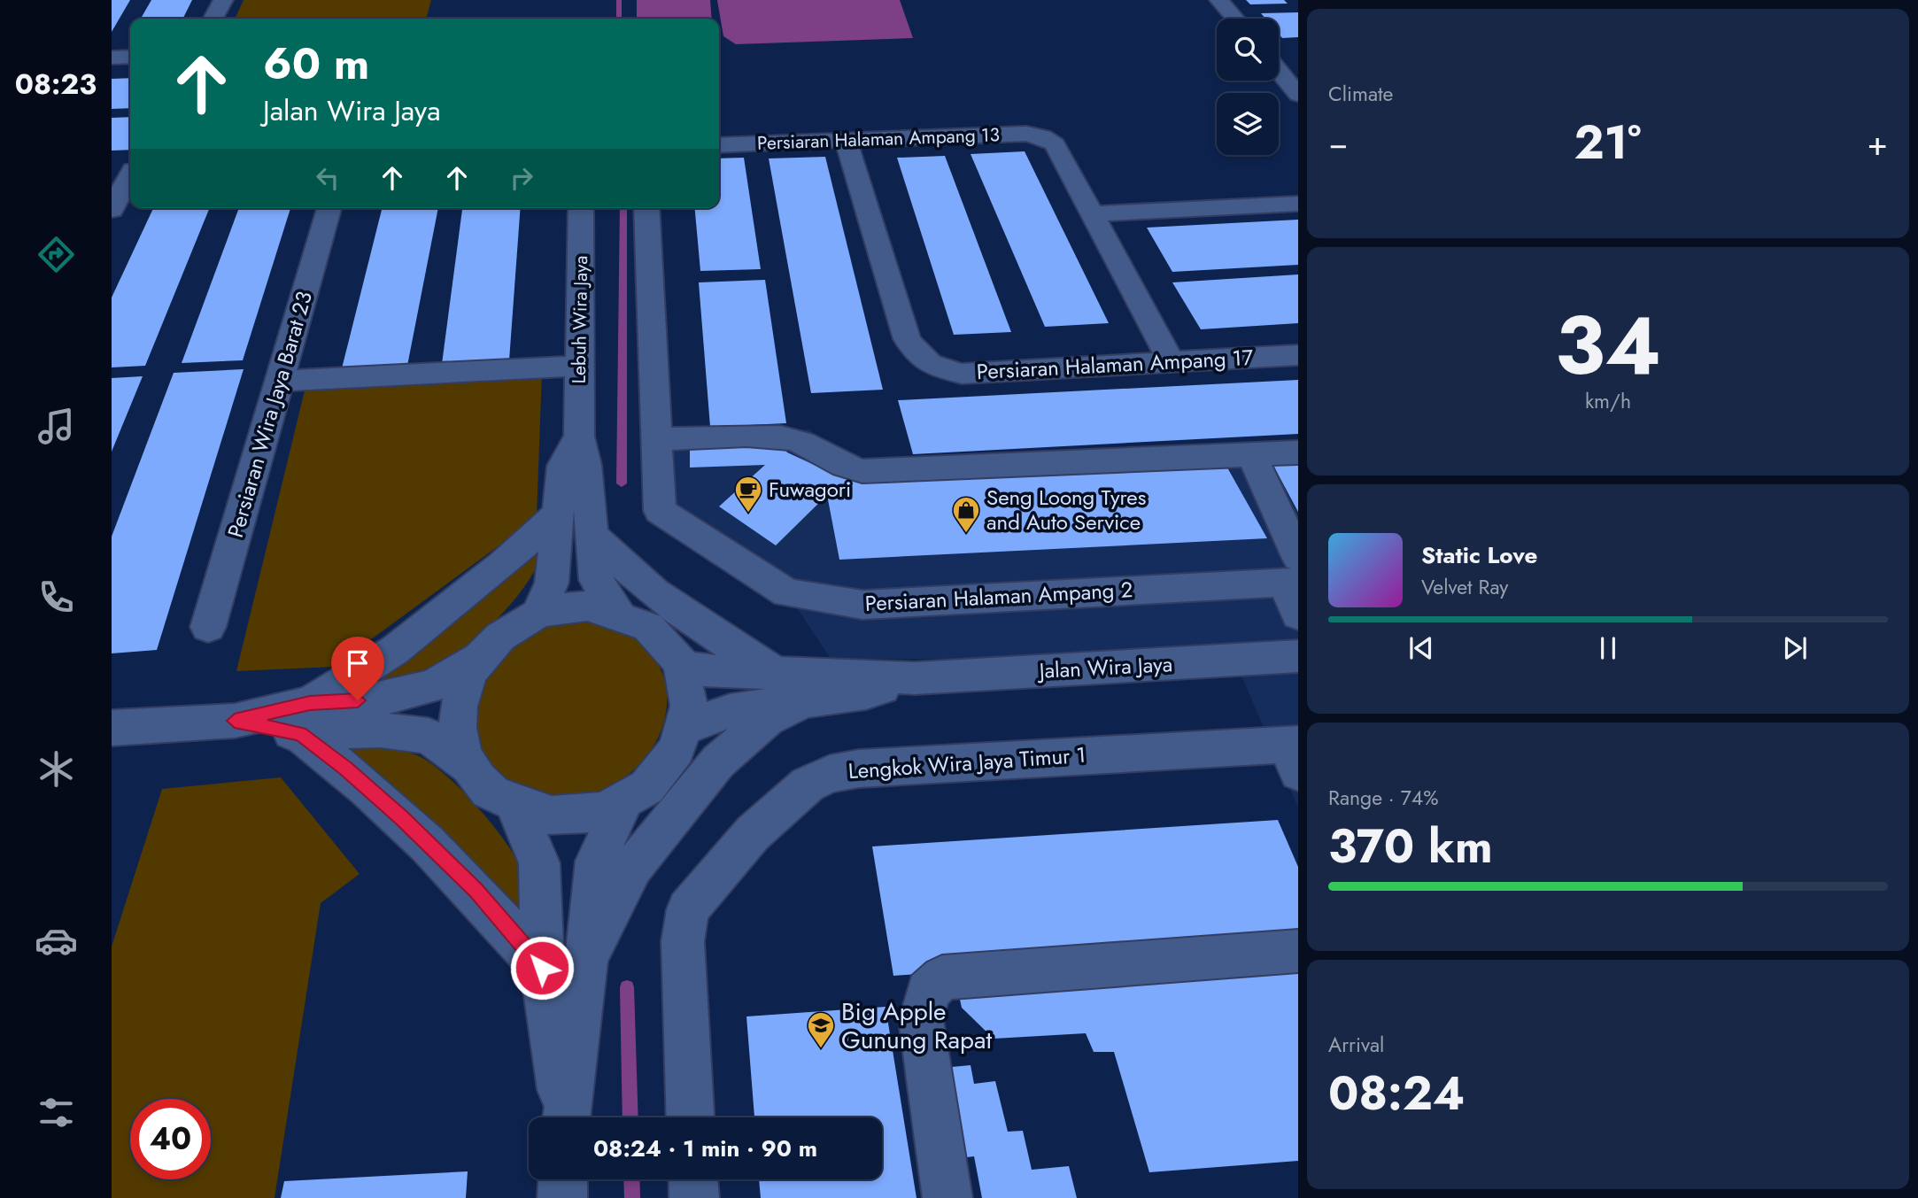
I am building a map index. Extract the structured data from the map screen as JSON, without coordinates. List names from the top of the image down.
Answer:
{
  "streets": {
    "street": [
      "Persiaran Halaman Ampang 13",
      "Lebuh Wira Jaya",
      "Persiaran Halaman Ampang 17",
      "Persiaran Wira Jaya Barat 23",
      "Persiaran Halaman Ampang 2",
      "Jalan Wira Jaya",
      "Lengkok Wira Jaya Timur 1"
    ]
  },
  "crossings": [
    ["Persiaran Halaman Ampang 13", "Persiaran Halaman Ampang 17"],
    ["Lebuh Wira Jaya", "Jalan Wira Jaya"]
  ],
  "places": {
    "cafe": ["Fuwagori"],
    "shop": ["Seng Loong Tyres and Auto Service"],
    "school or university": ["Big Apple Gunung Rapat"]
  },
  "page": {
    "tabs": "08:23",
    "tile": [
      "Climate",
      ["34", "km/h"],
      ["Range · 74%", "370 km"],
      ["Arrival", "08:24"]
    ],
    "turn": ["60 m", "Jalan Wira Jaya"],
    "heat": ["−", "21°", "+"],
    "song": ["Static Love", "Velvet Ray"],
    "limit": "40",
    "trip": "08:24 · 1 min · 90 m"
  }
}
